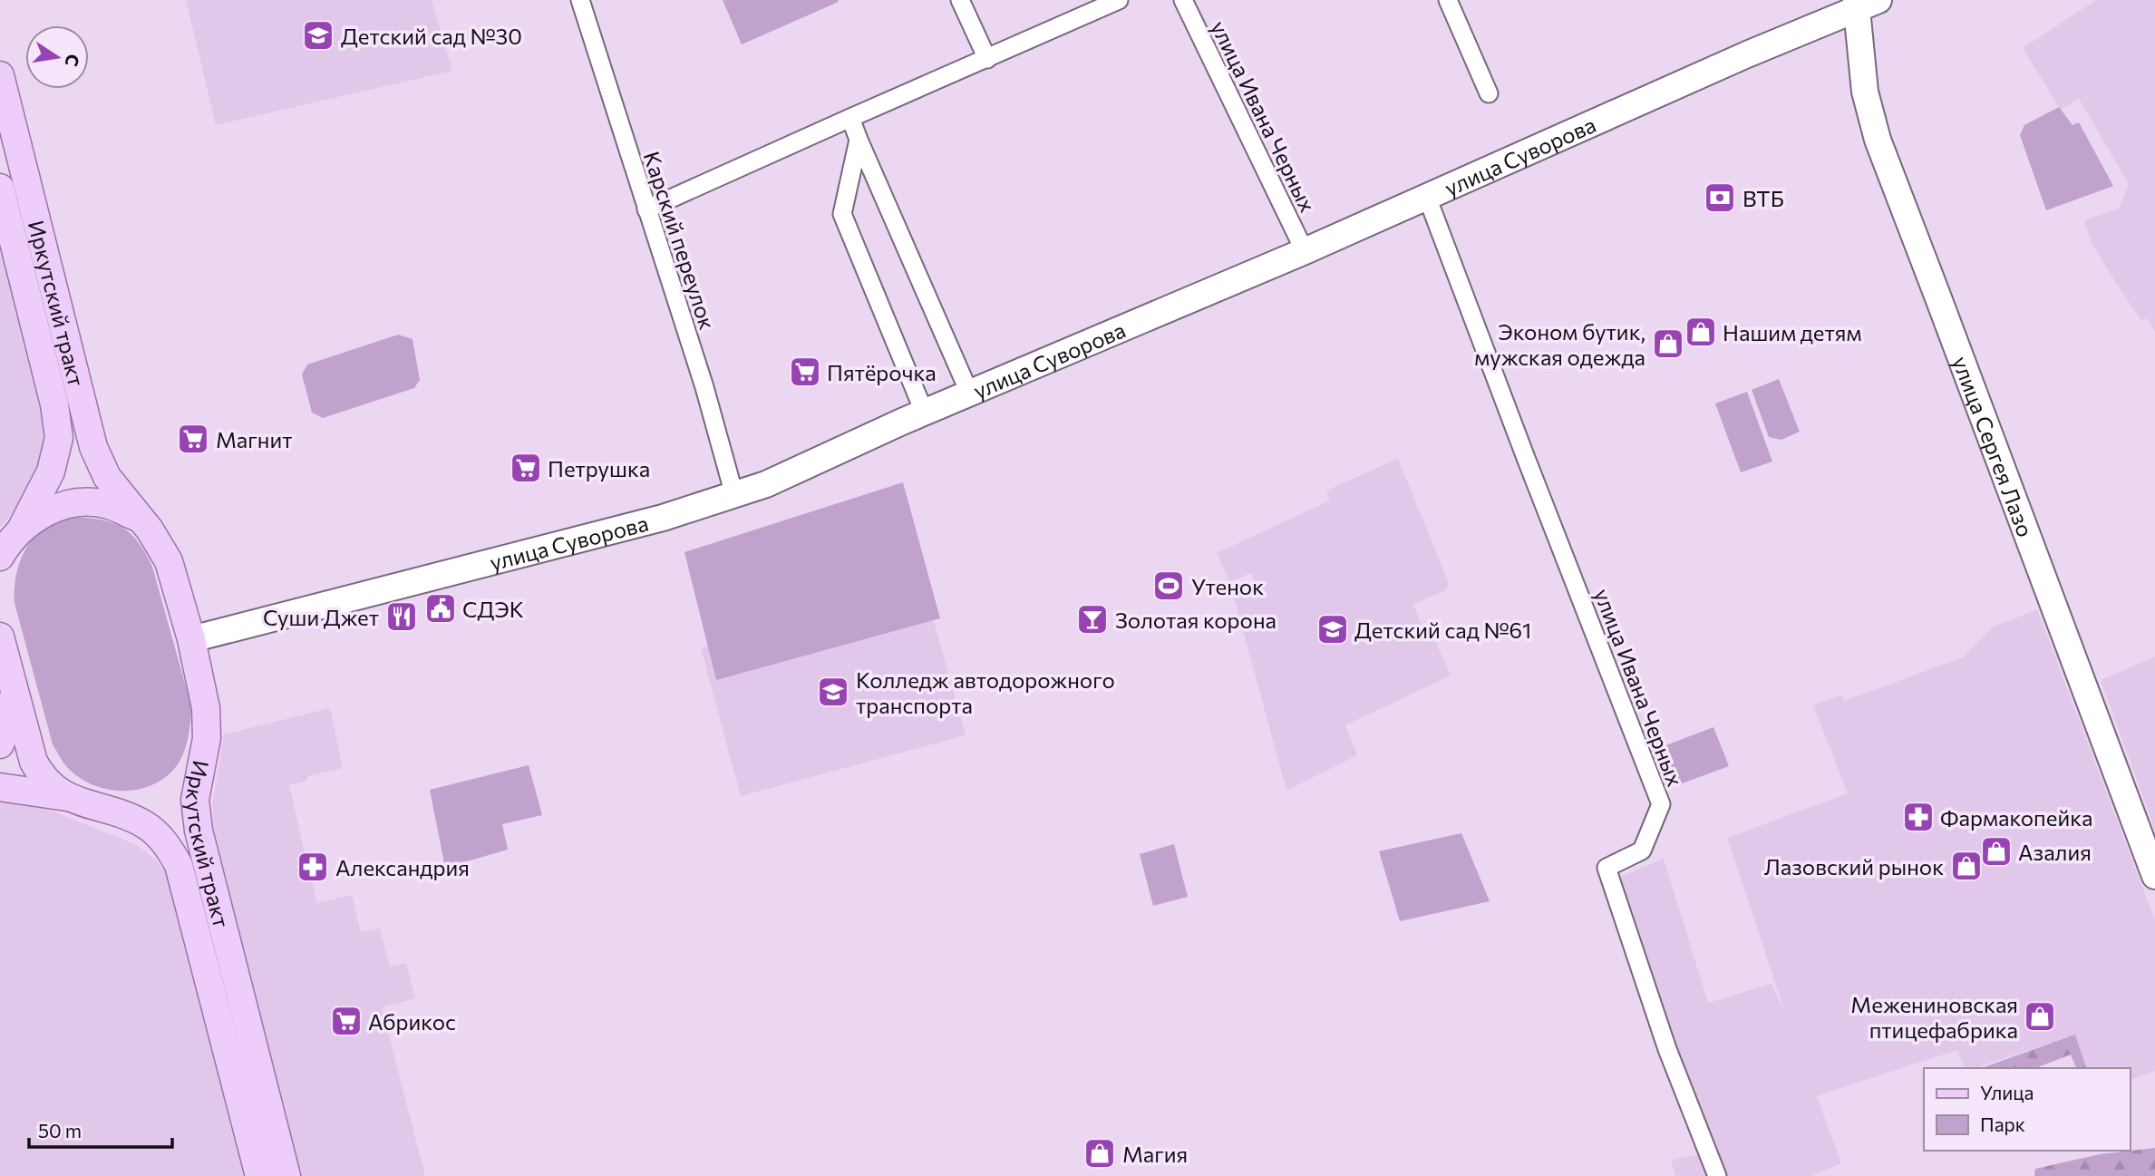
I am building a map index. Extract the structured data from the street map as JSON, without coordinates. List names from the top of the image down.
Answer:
{
  "streets": {
    "main road": ["Иркутский тракт"],
    "street": [
      "улица Ивана Черных",
      "улица Суворова",
      "Карский переулок",
      "улица Сергея Лазо"
    ]
  },
  "crossings": [
    ["улица Ивана Черных", "улица Суворова"],
    ["улица Суворова", "Карский переулок"],
    ["улица Суворова", "Иркутский тракт"],
    ["улица Суворова", "улица Сергея Лазо"]
  ],
  "places": {
    "school or university": ["Детский сад №30", "Детский сад №61", "Колледж автодорожного транспорта"],
    "bank": ["ВТБ"],
    "shop": [
      "Нашим детям",
      "Эконом бутик, мужская одежда",
      "Азалия",
      "Лазовский рынок",
      "Межениновская птицефабрика",
      "Магия"
    ],
    "supermarket": [
      "Пятёрочка",
      "Магнит",
      "Петрушка",
      "Абрикос"
    ],
    "sports": ["Утенок"],
    "public building": ["СДЭК"],
    "restaurant": ["Суши Джет"],
    "bar": ["Золотая корона"],
    "pharmacy": ["Фармакопейка", "Александрия"]
  },
  "legend": ["Улица", "Парк"],
  "scale_bar": "50 m",
  "north": "right"
}
